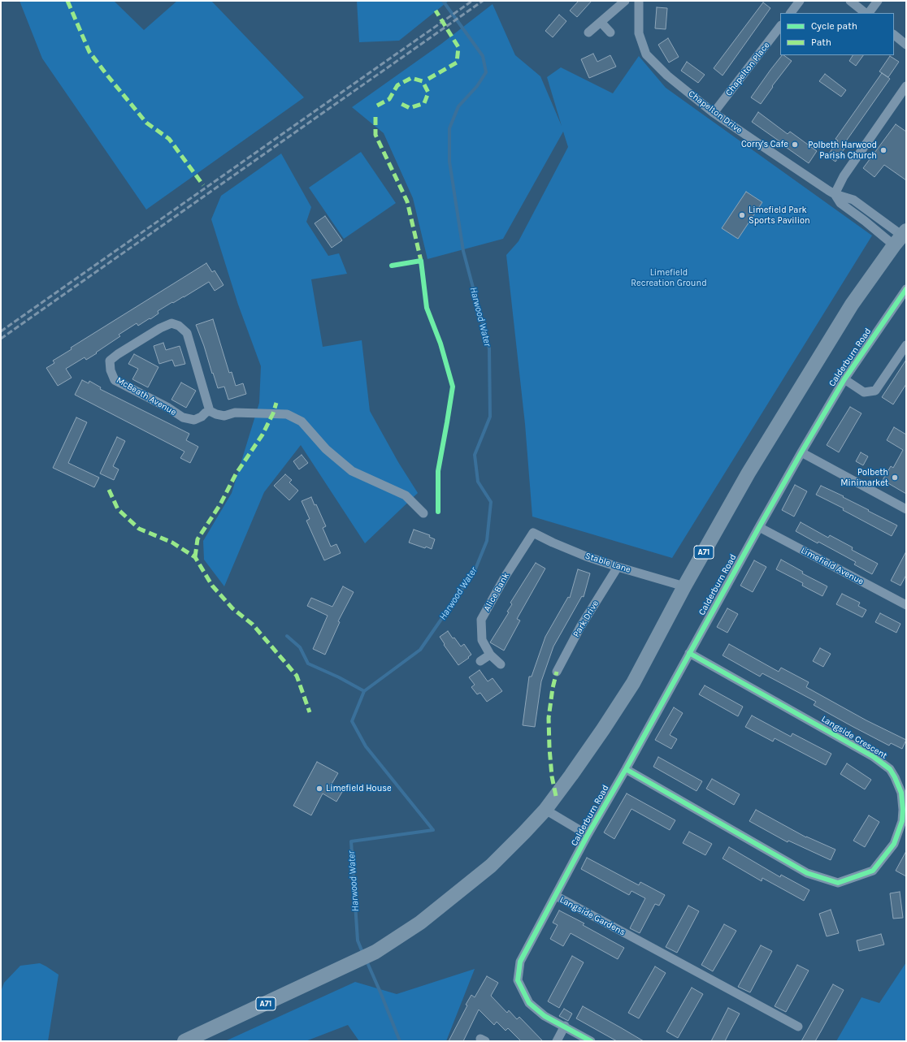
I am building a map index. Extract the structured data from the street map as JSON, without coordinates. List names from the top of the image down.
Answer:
{
  "streets": {
    "main road": ["A71"],
    "street": [
      "Chapelton Place",
      "Chapelton Drive",
      "Calderburn Road",
      "McBeath Avenue",
      "Stable Lane",
      "Limefield Avenue",
      "Alice Bank",
      "Park Drive",
      "Langside Crescent",
      "Langside Gardens"
    ]
  },
  "crossings": [
    ["Chapelton Place", "Chapelton Drive"],
    ["Chapelton Drive", "A71"],
    ["Calderburn Road", "Limefield Avenue"],
    ["Calderburn Road", "Langside Crescent"],
    ["Calderburn Road", "Langside Gardens"],
    ["A71", "Stable Lane"],
    ["Stable Lane", "Alice Bank"],
    ["Stable Lane", "Park Drive"]
  ],
  "water": ["Harwood Water"],
  "parks": ["Limefield Recreation Ground"],
  "places": [
    "Corry's Cafe",
    "Polbeth Harwood Parish Church",
    "Limefield Park Sports Pavilion",
    "Polbeth Minimarket",
    "Limefield House"
  ],
  "legend": ["Cycle path", "Path"]
}
